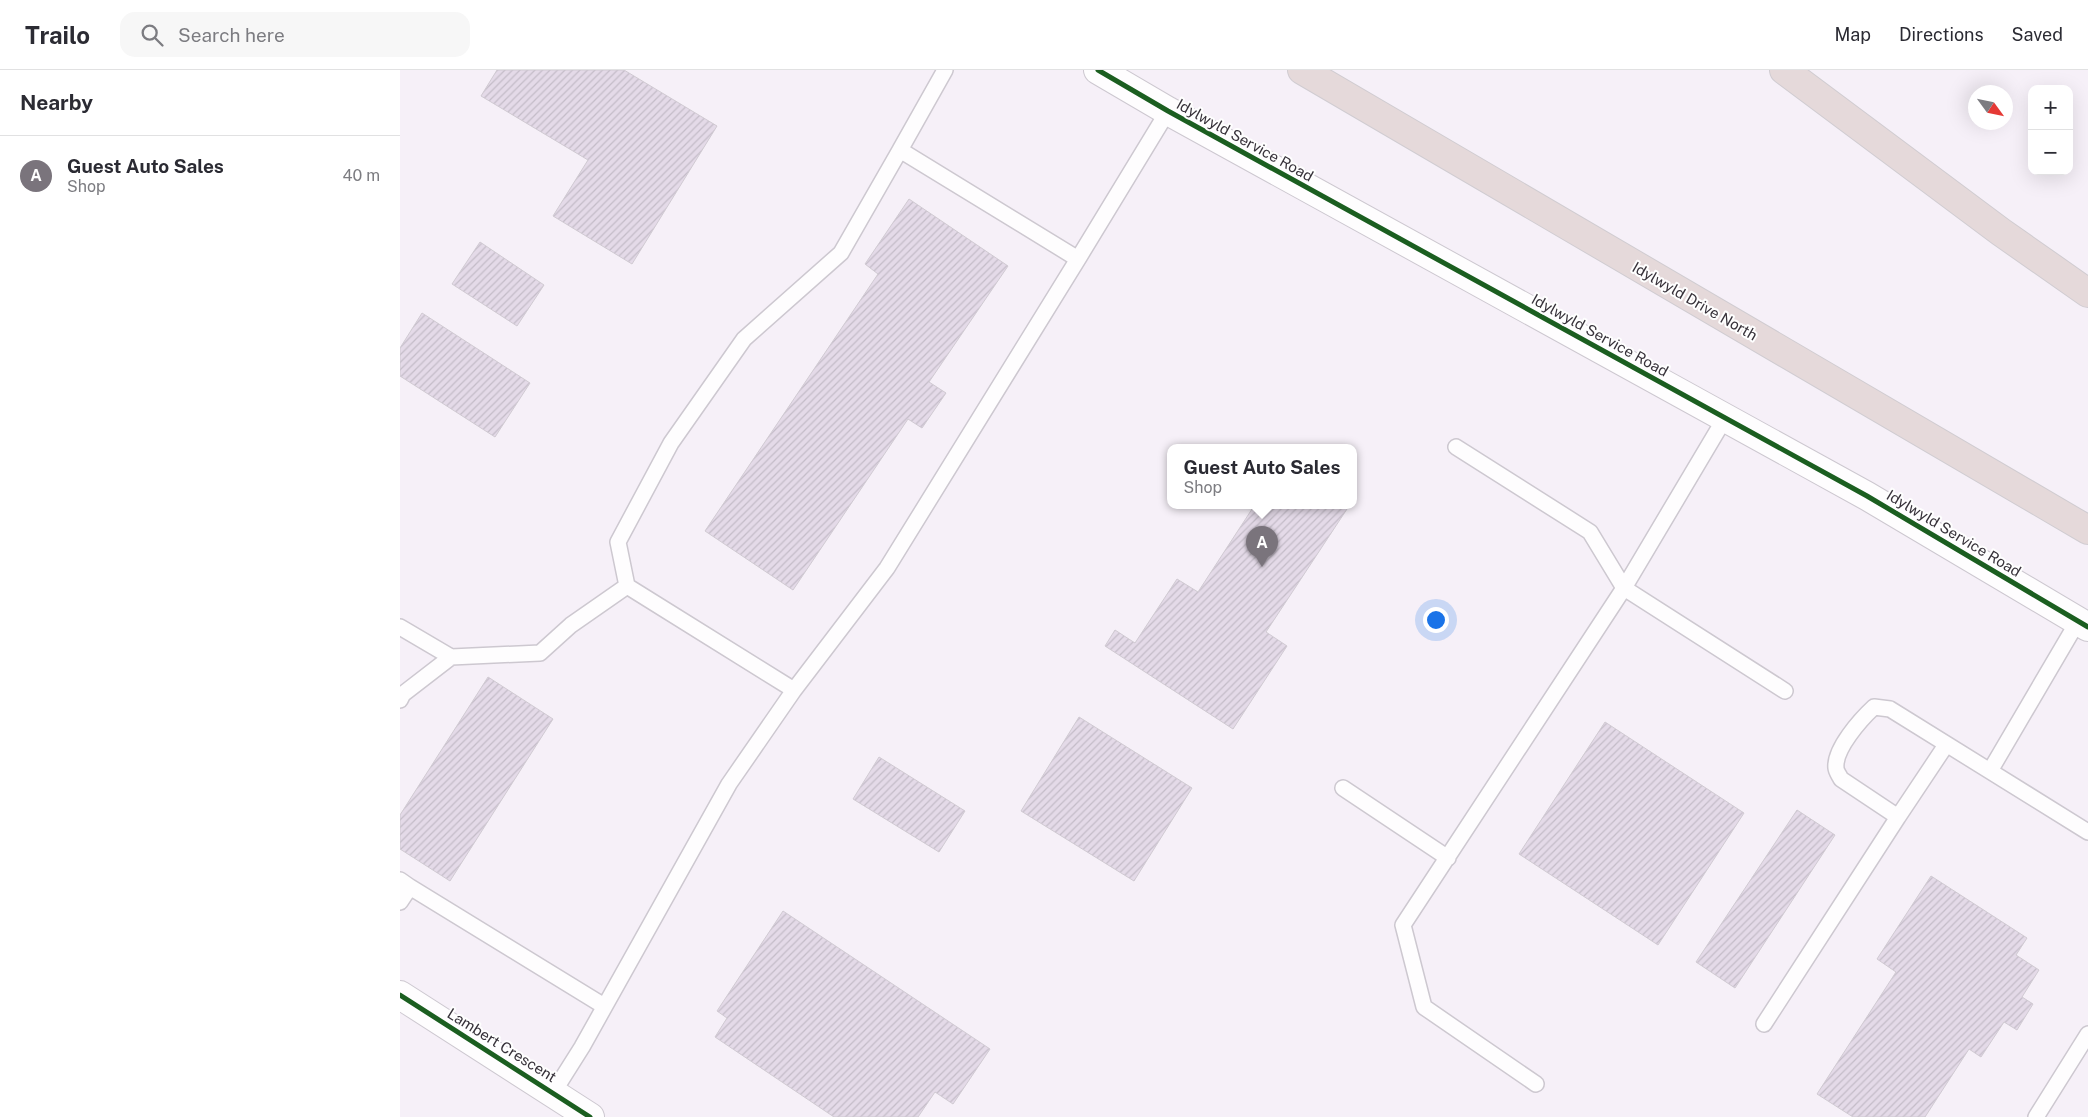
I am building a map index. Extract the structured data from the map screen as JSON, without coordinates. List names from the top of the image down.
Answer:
{
  "streets": {
    "highway": ["Idylwyld Drive North"],
    "street": ["Idylwyld Service Road", "Lambert Crescent"]
  },
  "north": "bottom right",
  "page": {
    "header": "Trailo",
    "search": "Search here",
    "nav": ["Map", "Directions", "Saved"],
    "heading": "Nearby",
    "map_buttons": ["+", "−"],
    "list": [
      {
        "mark": "A",
        "name": "Guest Auto Sales",
        "note": "Shop",
        "value": "40 m"
      }
    ],
    "popup": ["Guest Auto Sales", "Shop"],
    "pins": "A"
  }
}
